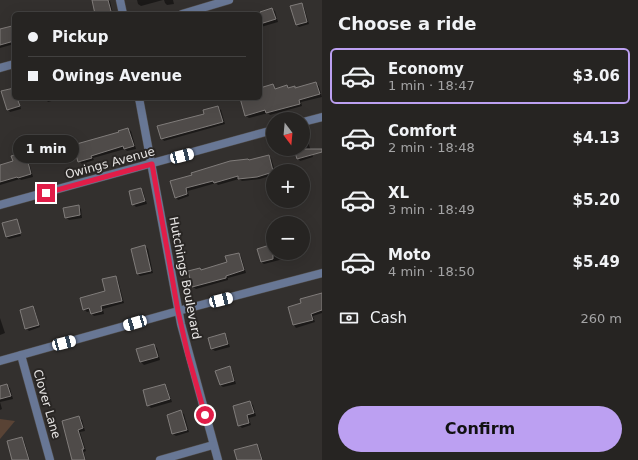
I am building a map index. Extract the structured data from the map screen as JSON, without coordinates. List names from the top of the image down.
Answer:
{
  "streets": {
    "street": ["Owings Avenue", "Hutchings Boulevard", "Clover Lane"]
  },
  "crossings": [
    ["Owings Avenue", "Hutchings Boulevard"]
  ],
  "north": "bottom",
  "page": {
    "heading": "Choose a ride",
    "banner": ["Pickup", "Owings Avenue"],
    "list": [
      {
        "name": "Economy",
        "note": "1 min · 18:47",
        "value": "$3.06"
      },
      {
        "name": "Comfort",
        "note": "2 min · 18:48",
        "value": "$4.13"
      },
      {
        "name": "XL",
        "note": "3 min · 18:49",
        "value": "$5.20"
      },
      {
        "name": "Moto",
        "note": "4 min · 18:50",
        "value": "$5.49"
      }
    ],
    "map_buttons": ["+", "−"],
    "bubble": "1 min",
    "pay": ["Cash", "260 m"],
    "buttons": "Confirm"
  }
}
